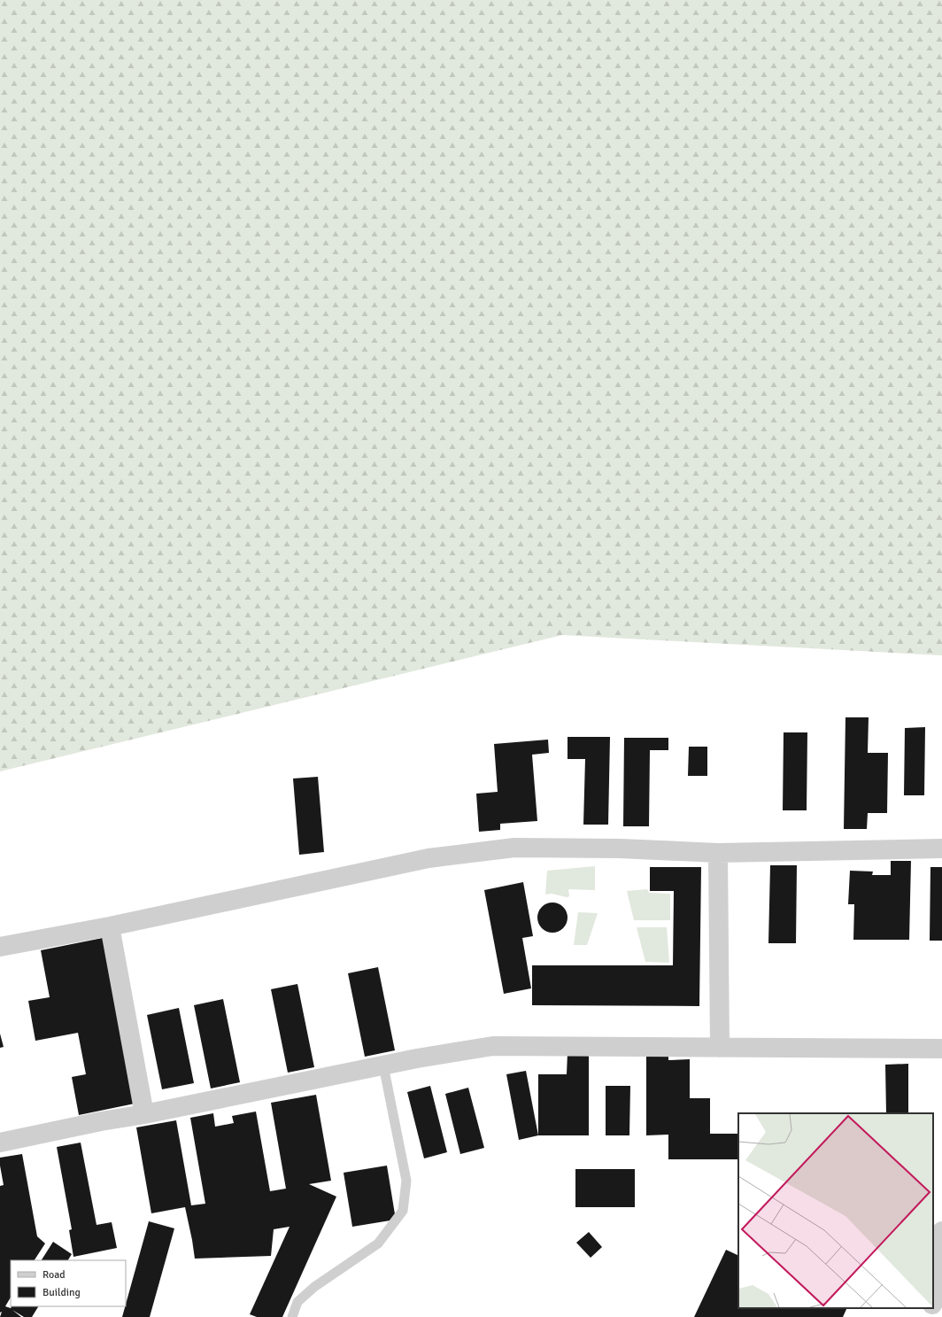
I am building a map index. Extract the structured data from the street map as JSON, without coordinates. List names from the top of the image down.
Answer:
{
  "legend": ["Road", "Building"]
}
